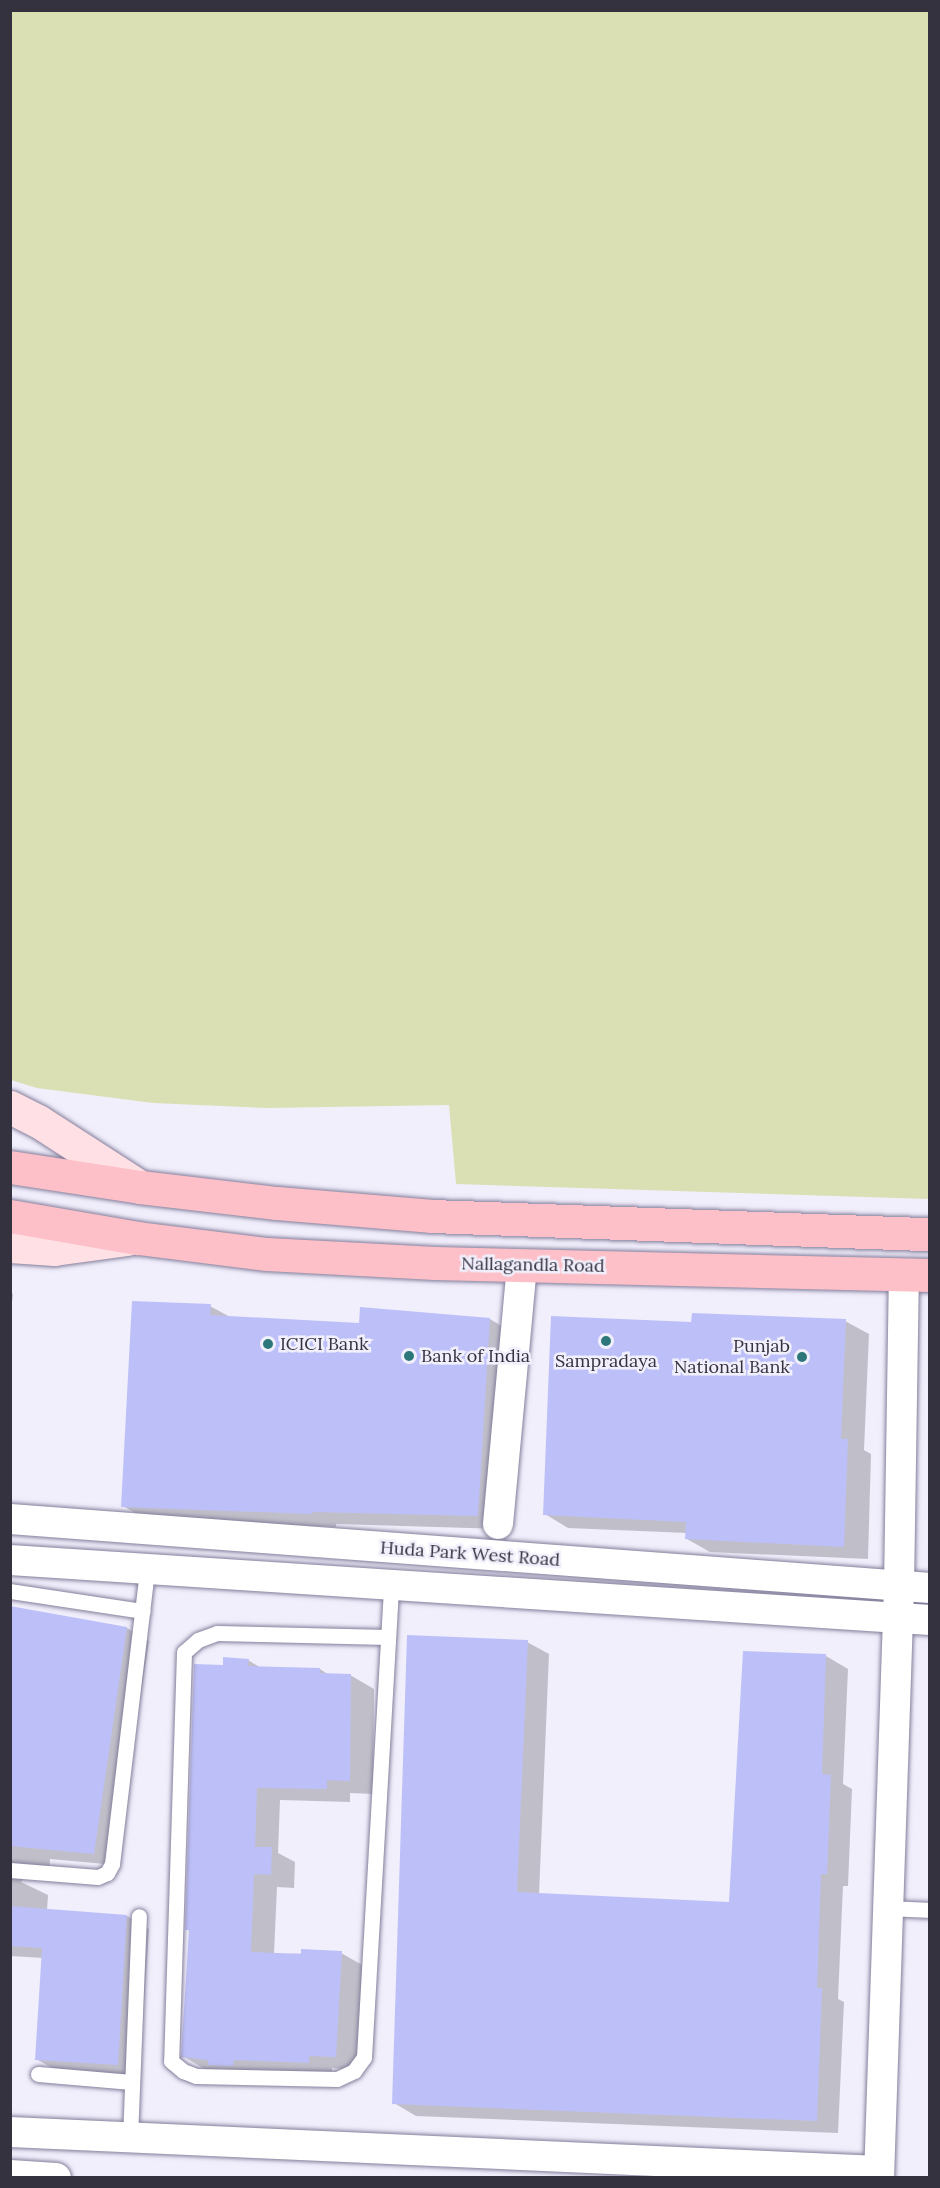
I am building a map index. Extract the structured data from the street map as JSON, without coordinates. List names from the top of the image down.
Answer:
{
  "streets": {
    "main road": ["Nallagandla Road"],
    "street": ["Huda Park West Road"]
  },
  "places": [
    "Sampradaya",
    "ICICI Bank",
    "Bank of India",
    "Punjab National Bank"
  ]
}
